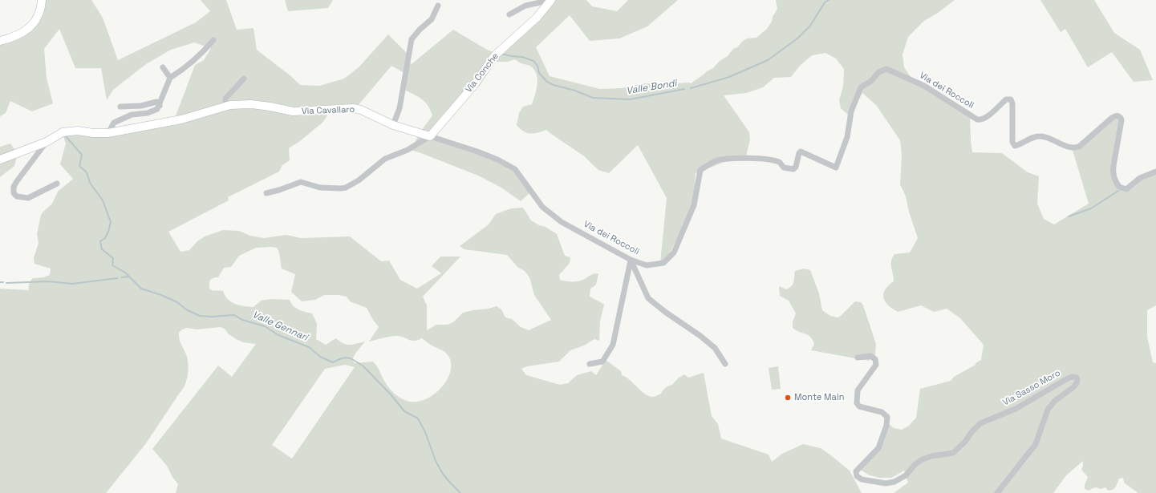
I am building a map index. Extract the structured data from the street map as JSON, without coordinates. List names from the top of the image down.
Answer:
{
  "streets": {
    "street": [
      "Via Conche",
      "Via dei Roccoli",
      "Via Cavallaro",
      "Via Sasso Moro"
    ]
  },
  "crossings": [
    ["Via Conche", "Via dei Roccoli"],
    ["Via Conche", "Via Cavallaro"],
    ["Via dei Roccoli", "Via Cavallaro"]
  ],
  "water": ["Valle Bondi", "Valle Gennari"],
  "places": ["Monte Main"]
}
